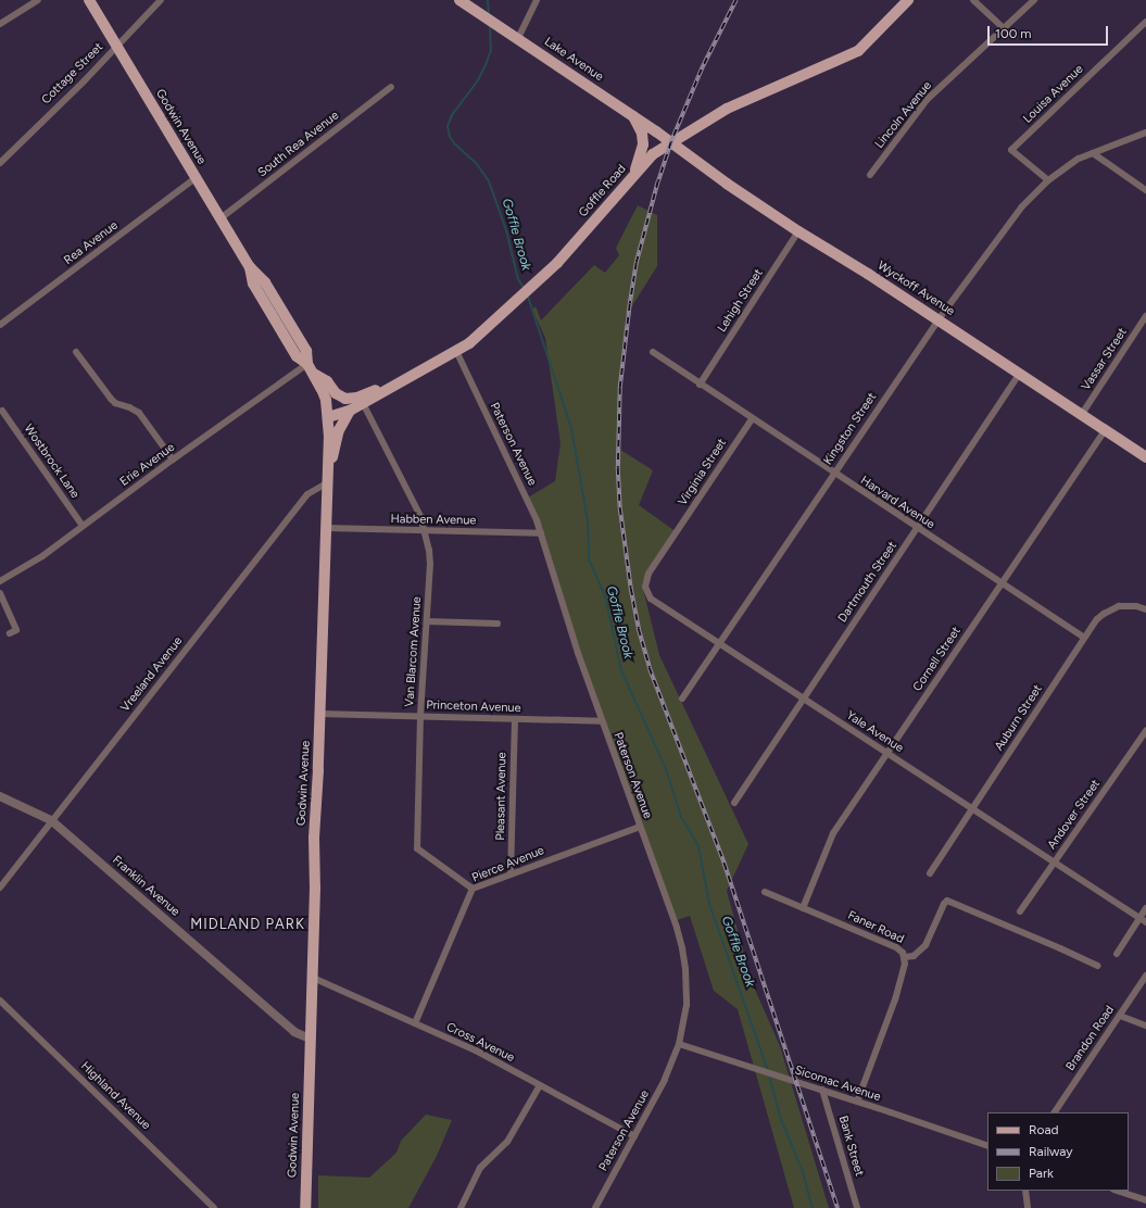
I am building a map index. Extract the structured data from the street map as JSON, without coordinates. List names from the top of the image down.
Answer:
{
  "streets": {
    "main road": [
      "Lake Avenue",
      "Godwin Avenue",
      "Goffle Road",
      "Wyckoff Avenue"
    ],
    "street": [
      "Cottage Street",
      "Louisa Avenue",
      "Lincoln Avenue",
      "South Rea Avenue",
      "Rea Avenue",
      "Lehigh Street",
      "Vassar Street",
      "Kingston Street",
      "Paterson Avenue",
      "Wostbrock Lane",
      "Erie Avenue",
      "Virginia Street",
      "Harvard Avenue",
      "Habben Avenue",
      "Dartmouth Street",
      "Van Blarcom Avenue",
      "Cornell Street",
      "Vreeland Avenue",
      "Princeton Avenue",
      "Auburn Street",
      "Yale Avenue",
      "Pleasant Avenue",
      "Andover Street",
      "Pierce Avenue",
      "Franklin Avenue",
      "Faner Road",
      "Brandon Road",
      "Cross Avenue",
      "Sicomac Avenue",
      "Highland Avenue",
      "Bank Street"
    ]
  },
  "crossings": [
    ["Lake Avenue", "Goffle Road"],
    ["Lake Avenue", "Wyckoff Avenue"],
    ["Cottage Street", "Godwin Avenue"],
    ["Louisa Avenue", "Kingston Street"],
    ["Godwin Avenue", "South Rea Avenue"],
    ["Godwin Avenue", "Goffle Road"],
    ["Godwin Avenue", "Rea Avenue"],
    ["Godwin Avenue", "Erie Avenue"],
    ["Godwin Avenue", "Habben Avenue"],
    ["Godwin Avenue", "Vreeland Avenue"],
    ["Godwin Avenue", "Princeton Avenue"],
    ["Godwin Avenue", "Franklin Avenue"],
    ["Godwin Avenue", "Cross Avenue"],
    ["Goffle Road", "Wyckoff Avenue"],
    ["Goffle Road", "Paterson Avenue"],
    ["Goffle Road", "Van Blarcom Avenue"],
    ["Wyckoff Avenue", "Lehigh Street"],
    ["Wyckoff Avenue", "Vassar Street"],
    ["Wyckoff Avenue", "Kingston Street"],
    ["Wyckoff Avenue", "Dartmouth Street"],
    ["Wyckoff Avenue", "Cornell Street"],
    ["Lehigh Street", "Harvard Avenue"],
    ["Kingston Street", "Harvard Avenue"],
    ["Kingston Street", "Yale Avenue"],
    ["Paterson Avenue", "Habben Avenue"],
    ["Paterson Avenue", "Princeton Avenue"],
    ["Paterson Avenue", "Pierce Avenue"],
    ["Paterson Avenue", "Cross Avenue"],
    ["Paterson Avenue", "Sicomac Avenue"],
    ["Wostbrock Lane", "Erie Avenue"],
    ["Virginia Street", "Harvard Avenue"],
    ["Virginia Street", "Yale Avenue"],
    ["Harvard Avenue", "Dartmouth Street"],
    ["Harvard Avenue", "Cornell Street"],
    ["Harvard Avenue", "Auburn Street"],
    ["Habben Avenue", "Van Blarcom Avenue"],
    ["Dartmouth Street", "Yale Avenue"],
    ["Van Blarcom Avenue", "Princeton Avenue"],
    ["Van Blarcom Avenue", "Pierce Avenue"],
    ["Cornell Street", "Yale Avenue"],
    ["Cornell Street", "Faner Road"],
    ["Vreeland Avenue", "Franklin Avenue"],
    ["Princeton Avenue", "Pleasant Avenue"],
    ["Auburn Street", "Yale Avenue"],
    ["Yale Avenue", "Andover Street"],
    ["Pleasant Avenue", "Pierce Avenue"],
    ["Pierce Avenue", "Cross Avenue"],
    ["Faner Road", "Sicomac Avenue"],
    ["Sicomac Avenue", "Bank Street"]
  ],
  "districts": ["MIDLAND PARK"],
  "water": ["Goffle Brook"],
  "legend": ["Road", "Railway", "Park"],
  "scale_bar": "100 m"
}
